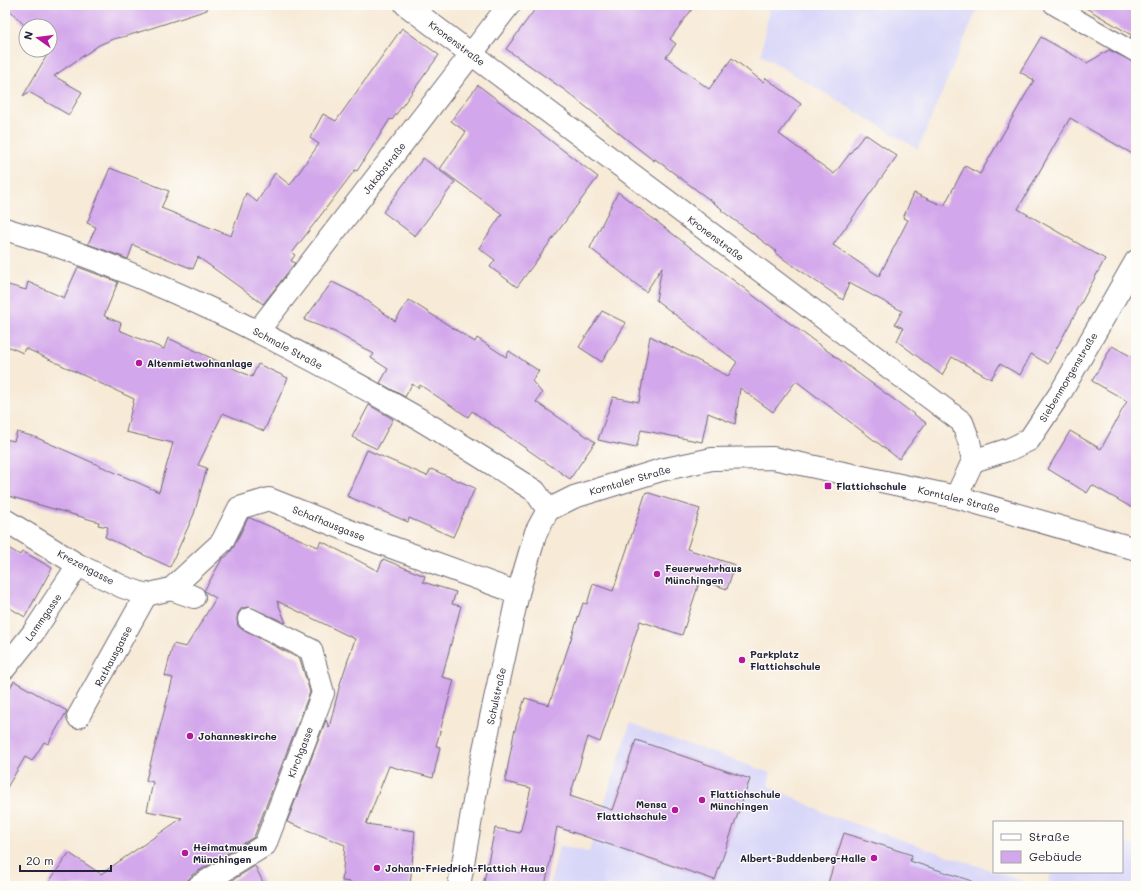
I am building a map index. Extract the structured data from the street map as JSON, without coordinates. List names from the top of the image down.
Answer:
{
  "streets": {
    "street": [
      "Kronenstraße",
      "Jakobstraße",
      "Schmale Straße",
      "Siebenmorgenstraße",
      "Korntaler Straße",
      "Schafhausgasse",
      "Krezengasse",
      "Lammgasse",
      "Rathausgasse",
      "Schulstraße",
      "Kirchgasse"
    ]
  },
  "crossings": [
    ["Kronenstraße", "Jakobstraße"],
    ["Kronenstraße", "Siebenmorgenstraße"],
    ["Jakobstraße", "Schmale Straße"],
    ["Schmale Straße", "Korntaler Straße"],
    ["Schmale Straße", "Schulstraße"],
    ["Korntaler Straße", "Schulstraße"],
    ["Schafhausgasse", "Schulstraße"],
    ["Krezengasse", "Lammgasse"],
    ["Krezengasse", "Rathausgasse"]
  ],
  "places": {
    "other": [
      "Altenmietwohnanlage",
      "Feuerwehrhaus Münchingen",
      "Parkplatz Flattichschule",
      "Johanneskirche",
      "Flattichschule Münchingen",
      "Mensa Flattichschule",
      "Heimatmuseum Münchingen",
      "Albert-Buddenberg-Halle",
      "Johann-Friedrich-Flattich Haus"
    ],
    "transit": ["Flattichschule"]
  },
  "legend": ["Straße", "Gebäude"],
  "scale_bar": "20 m",
  "north": "left"
}
